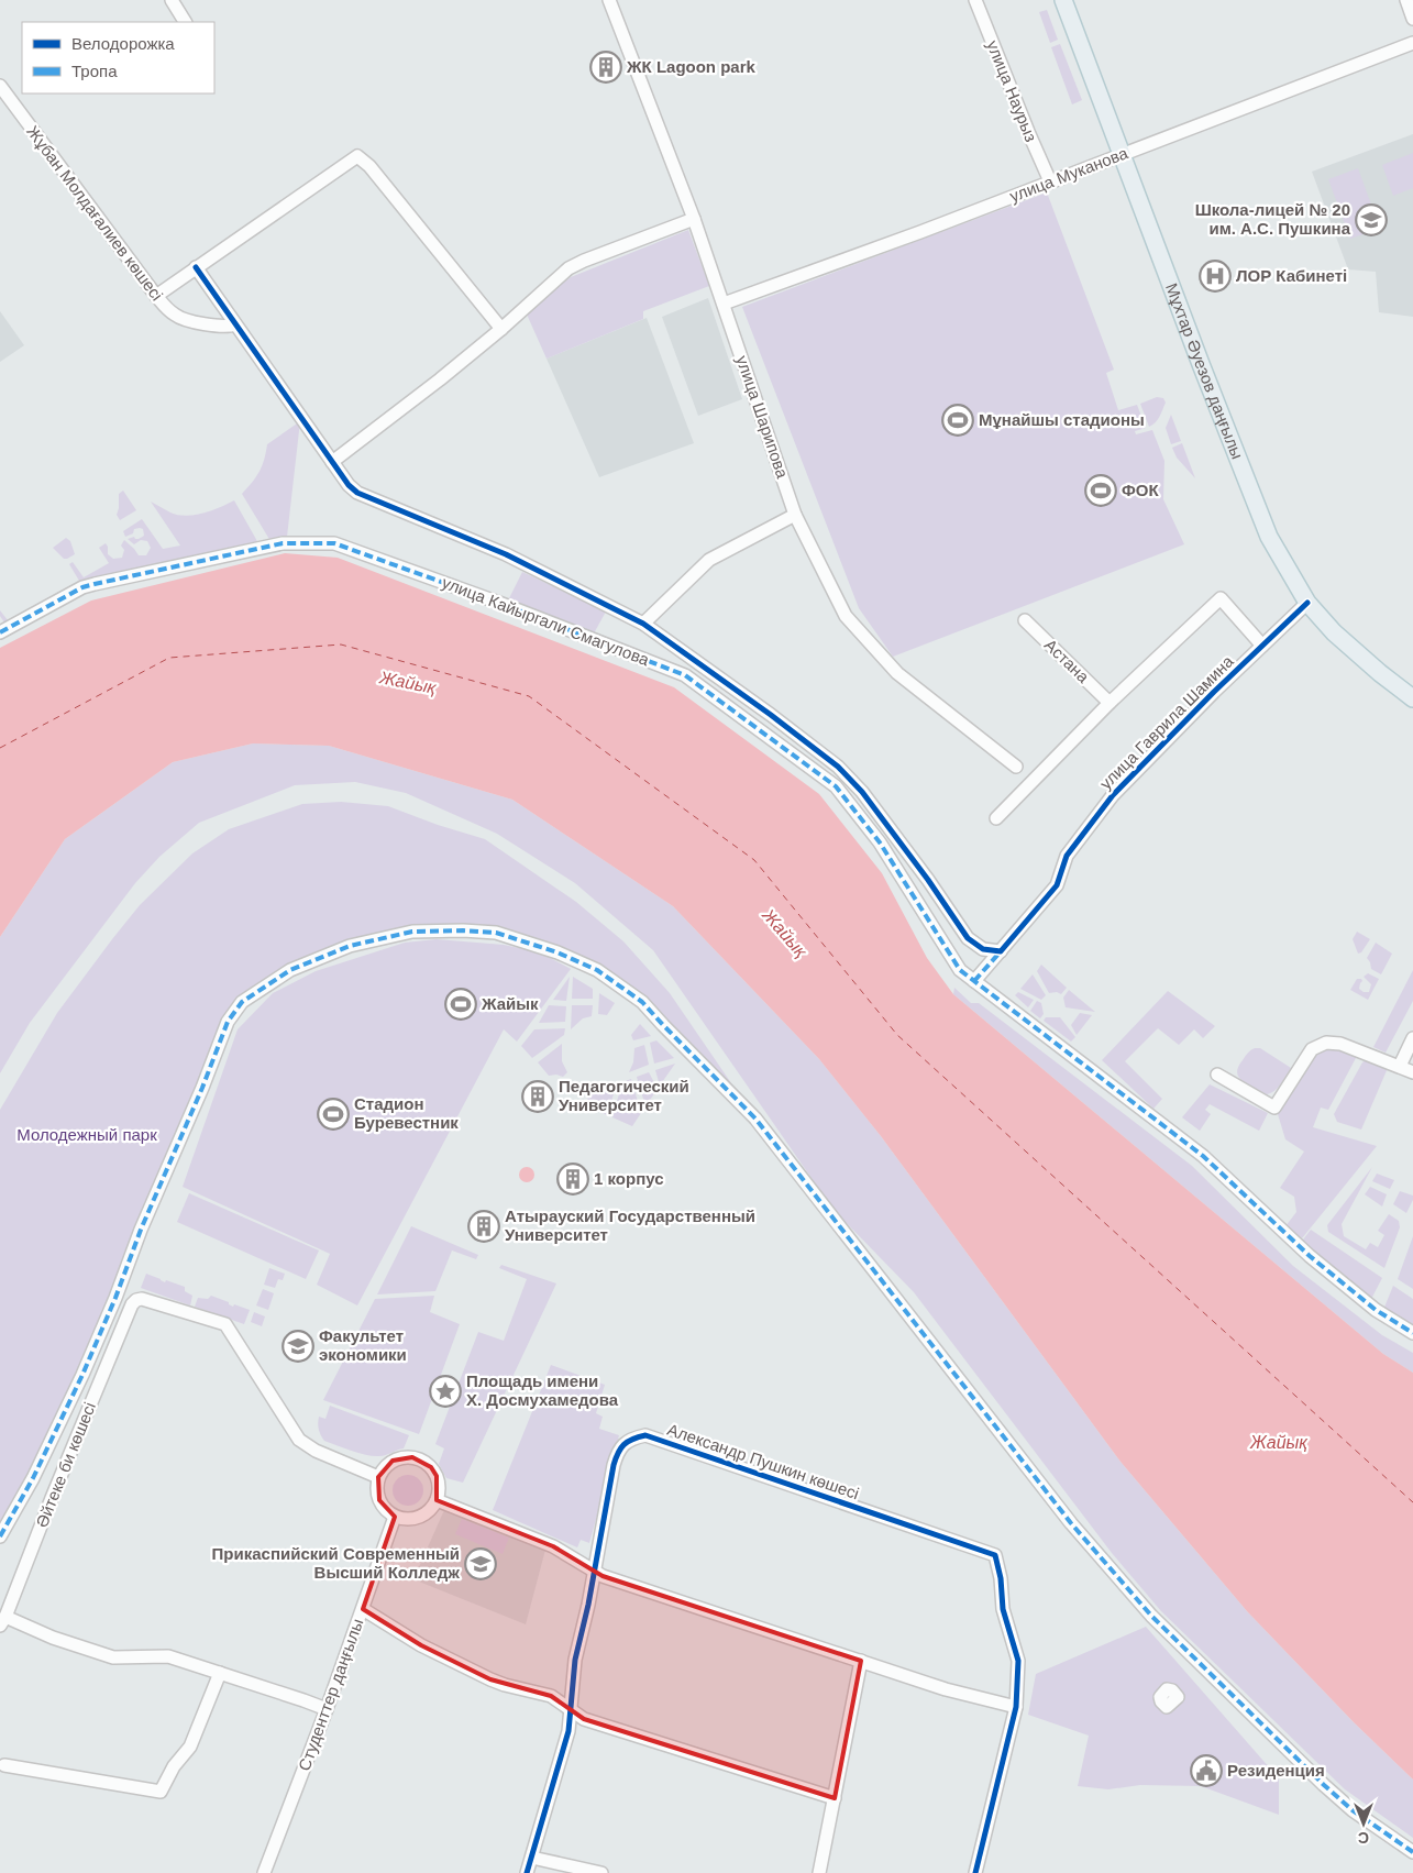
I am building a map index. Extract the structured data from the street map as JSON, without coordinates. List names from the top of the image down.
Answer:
{
  "streets": {
    "main road": ["Мұхтар Әуезов даңғылы"],
    "street": [
      "улица Наурыз",
      "улица Муканова",
      "Жұбан Молдағалиев көшесі",
      "улица Шарипова",
      "улица Кайыргали Смагулова",
      "Астана",
      "улица Гаврила Шамина",
      "Александр Пушкин көшесі",
      "Әйтеке би көшесі",
      "Студенттер даңғылы"
    ]
  },
  "crossings": [
    ["улица Наурыз", "улица Муканова"],
    ["улица Муканова", "Мұхтар Әуезов даңғылы"],
    ["улица Муканова", "улица Шарипова"],
    ["Жұбан Молдағалиев көшесі", "улица Кайыргали Смагулова"],
    ["Мұхтар Әуезов даңғылы", "улица Гаврила Шамина"],
    ["улица Кайыргали Смагулова", "улица Гаврила Шамина"],
    ["Әйтеке би көшесі", "Студенттер даңғылы"]
  ],
  "water": ["Жайық"],
  "parks": ["Молодежный парк"],
  "places": {
    "building": [
      "ЖК Lagoon park",
      "Педагогический Университет",
      "1 корпус",
      "Атырауский Государственный Университет"
    ],
    "school or university": ["Школа-лицей № 20 им. А.С. Пушкина", "Факультет экономики", "Прикаспийский Современный Высший Колледж"],
    "hospital": ["ЛОР Кабинетi"],
    "sports": [
      "Мұнайшы стадионы",
      "ФОК",
      "Жайык",
      "Стадион Буревестник"
    ],
    "place": ["Площадь имени Х. Досмухамедова"],
    "public building": ["Резиденция"]
  },
  "legend": ["Велодорожка", "Тропа"],
  "north": "bottom"
}
